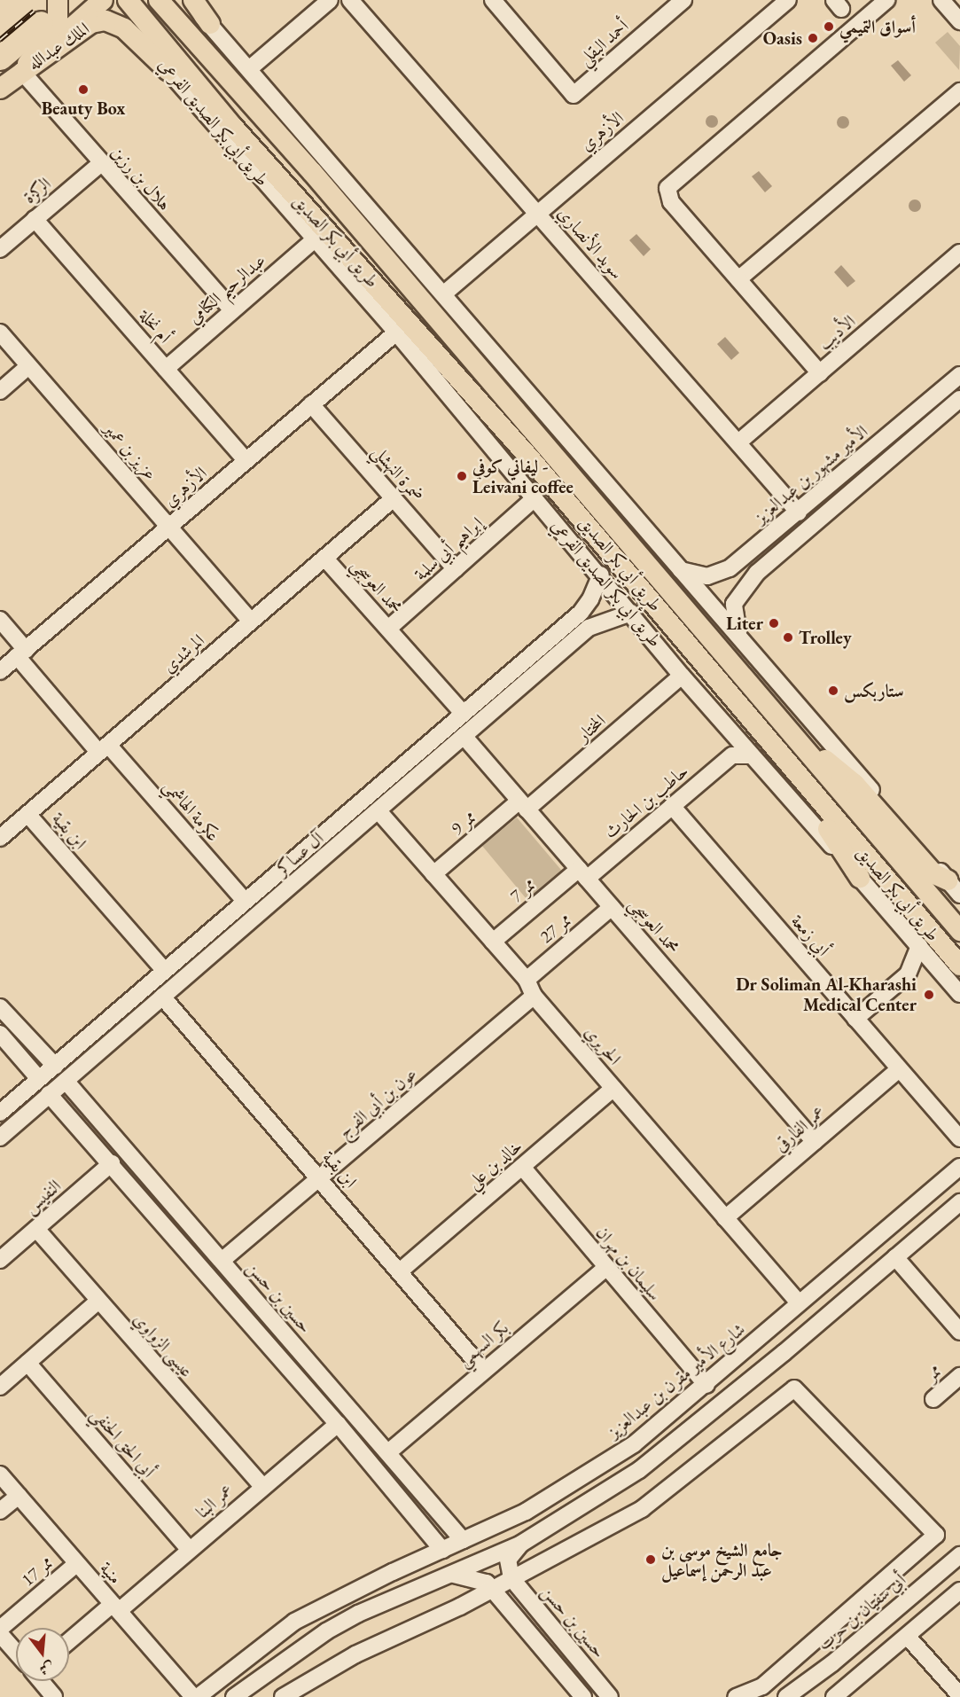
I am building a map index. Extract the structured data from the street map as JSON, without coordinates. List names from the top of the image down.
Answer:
{
  "streets": {
    "highway": ["الملك عبدالله"],
    "main road": ["طريق أبي بكر الصديق الفرعي", "طريق أبي بكر الصديق"],
    "street": [
      "أحمد البقلي",
      "الأزهري",
      "هلال بن رزين",
      "الركزة",
      "سويد الأنصاري",
      "عبدالرحيم الكتامي",
      "أم نخلة",
      "الأديب",
      "عزيز بن عمير",
      "ضمرة النهشلي",
      "الأمير مشهور بن عبدالعزيز",
      "إبراهيم أبي سلمة",
      "محمد العوسجي",
      "المرشدي",
      "المختار",
      "حاطب بن الحارث",
      "عكرمة الهاشمي",
      "ممر 9",
      "ابن بقية",
      "آل عساكر",
      "ممر 7",
      "ممر 27",
      "أبي زمعة",
      "الحريري",
      "عون بن أبي الفرج",
      "عمر الفارقي",
      "خالد بن علي",
      "النفيس",
      "سليمان بن مهران",
      "حسين بن حسن",
      "بكر السهمي",
      "عيسى الزواوي",
      "ممر",
      "شارع الأمير مقرن بن عبدالعزيز",
      "أبي الحق الحنفي",
      "عمر البنا",
      "ممر 17",
      "منية",
      "أبي سفيان بن حرب"
    ]
  },
  "crossings": [
    ["الملك عبدالله", "طريق أبي بكر الصديق الفرعي"],
    ["الملك عبدالله", "هلال بن رزين"],
    ["طريق أبي بكر الصديق الفرعي", "الأزهري"],
    ["طريق أبي بكر الصديق الفرعي", "عبدالرحيم الكتامي"],
    ["طريق أبي بكر الصديق الفرعي", "إبراهيم أبي سلمة"],
    ["طريق أبي بكر الصديق الفرعي", "المختار"],
    ["طريق أبي بكر الصديق الفرعي", "آل عساكر"],
    ["الأزهري", "سويد الأنصاري"],
    ["الأزهري", "أم نخلة"],
    ["الأزهري", "عزيز بن عمير"],
    ["الأزهري", "ضمرة النهشلي"],
    ["الأزهري", "عكرمة الهاشمي"],
    ["هلال بن رزين", "الركزة"],
    ["هلال بن رزين", "عبدالرحيم الكتامي"],
    ["الركزة", "أم نخلة"],
    ["سويد الأنصاري", "الأديب"],
    ["سويد الأنصاري", "الأمير مشهور بن عبدالعزيز"],
    ["عبدالرحيم الكتامي", "أم نخلة"],
    ["عزيز بن عمير", "المرشدي"],
    ["ضمرة النهشلي", "إبراهيم أبي سلمة"],
    ["ضمرة النهشلي", "المرشدي"],
    ["إبراهيم أبي سلمة", "محمد العوسجي"],
    ["محمد العوسجي", "المرشدي"],
    ["محمد العوسجي", "المختار"],
    ["محمد العوسجي", "حاطب بن الحارث"],
    ["محمد العوسجي", "ممر 9"],
    ["محمد العوسجي", "آل عساكر"],
    ["محمد العوسجي", "ممر 7"],
    ["محمد العوسجي", "ممر 27"],
    ["محمد العوسجي", "عمر الفارقي"],
    ["المرشدي", "عكرمة الهاشمي"],
    ["المرشدي", "ابن بقية"],
    ["المختار", "ممر 9"],
    ["حاطب بن الحارث", "ممر 7"],
    ["حاطب بن الحارث", "أبي زمعة"],
    ["عكرمة الهاشمي", "آل عساكر"],
    ["ممر 9", "الحريري"],
    ["ابن بقية", "آل عساكر"],
    ["ابن بقية", "عون بن أبي الفرج"],
    ["ابن بقية", "خالد بن علي"],
    ["ابن بقية", "بكر السهمي"],
    ["آل عساكر", "الحريري"],
    ["آل عساكر", "حسين بن حسن"],
    ["ممر 7", "الحريري"],
    ["ممر 27", "الحريري"],
    ["أبي زمعة", "عمر الفارقي"],
    ["الحريري", "عون بن أبي الفرج"],
    ["الحريري", "عمر الفارقي"],
    ["الحريري", "خالد بن علي"],
    ["الحريري", "شارع الأمير مقرن بن عبدالعزيز"],
    ["عون بن أبي الفرج", "حسين بن حسن"],
    ["خالد بن علي", "سليمان بن مهران"],
    ["النفيس", "عيسى الزواوي"],
    ["سليمان بن مهران", "بكر السهمي"],
    ["سليمان بن مهران", "شارع الأمير مقرن بن عبدالعزيز"],
    ["حسين بن حسن", "بكر السهمي"],
    ["حسين بن حسن", "شارع الأمير مقرن بن عبدالعزيز"],
    ["عيسى الزواوي", "عمر البنا"],
    ["أبي الحق الحنفي", "عمر البنا"],
    ["عمر البنا", "منية"],
    ["ممر 17", "منية"]
  ],
  "places": [
    "أسواق التميمي",
    "Oasis",
    "Beauty Box",
    "ليفاني كوفي - Leivani coffee",
    "Liter",
    "Trolley",
    "ستاربكس",
    "Dr Soliman Al-Kharashi Medical Center",
    "جامع الشيخ موسى بن عبد الرحمن إسماعيل"
  ],
  "north": "bottom"
}
